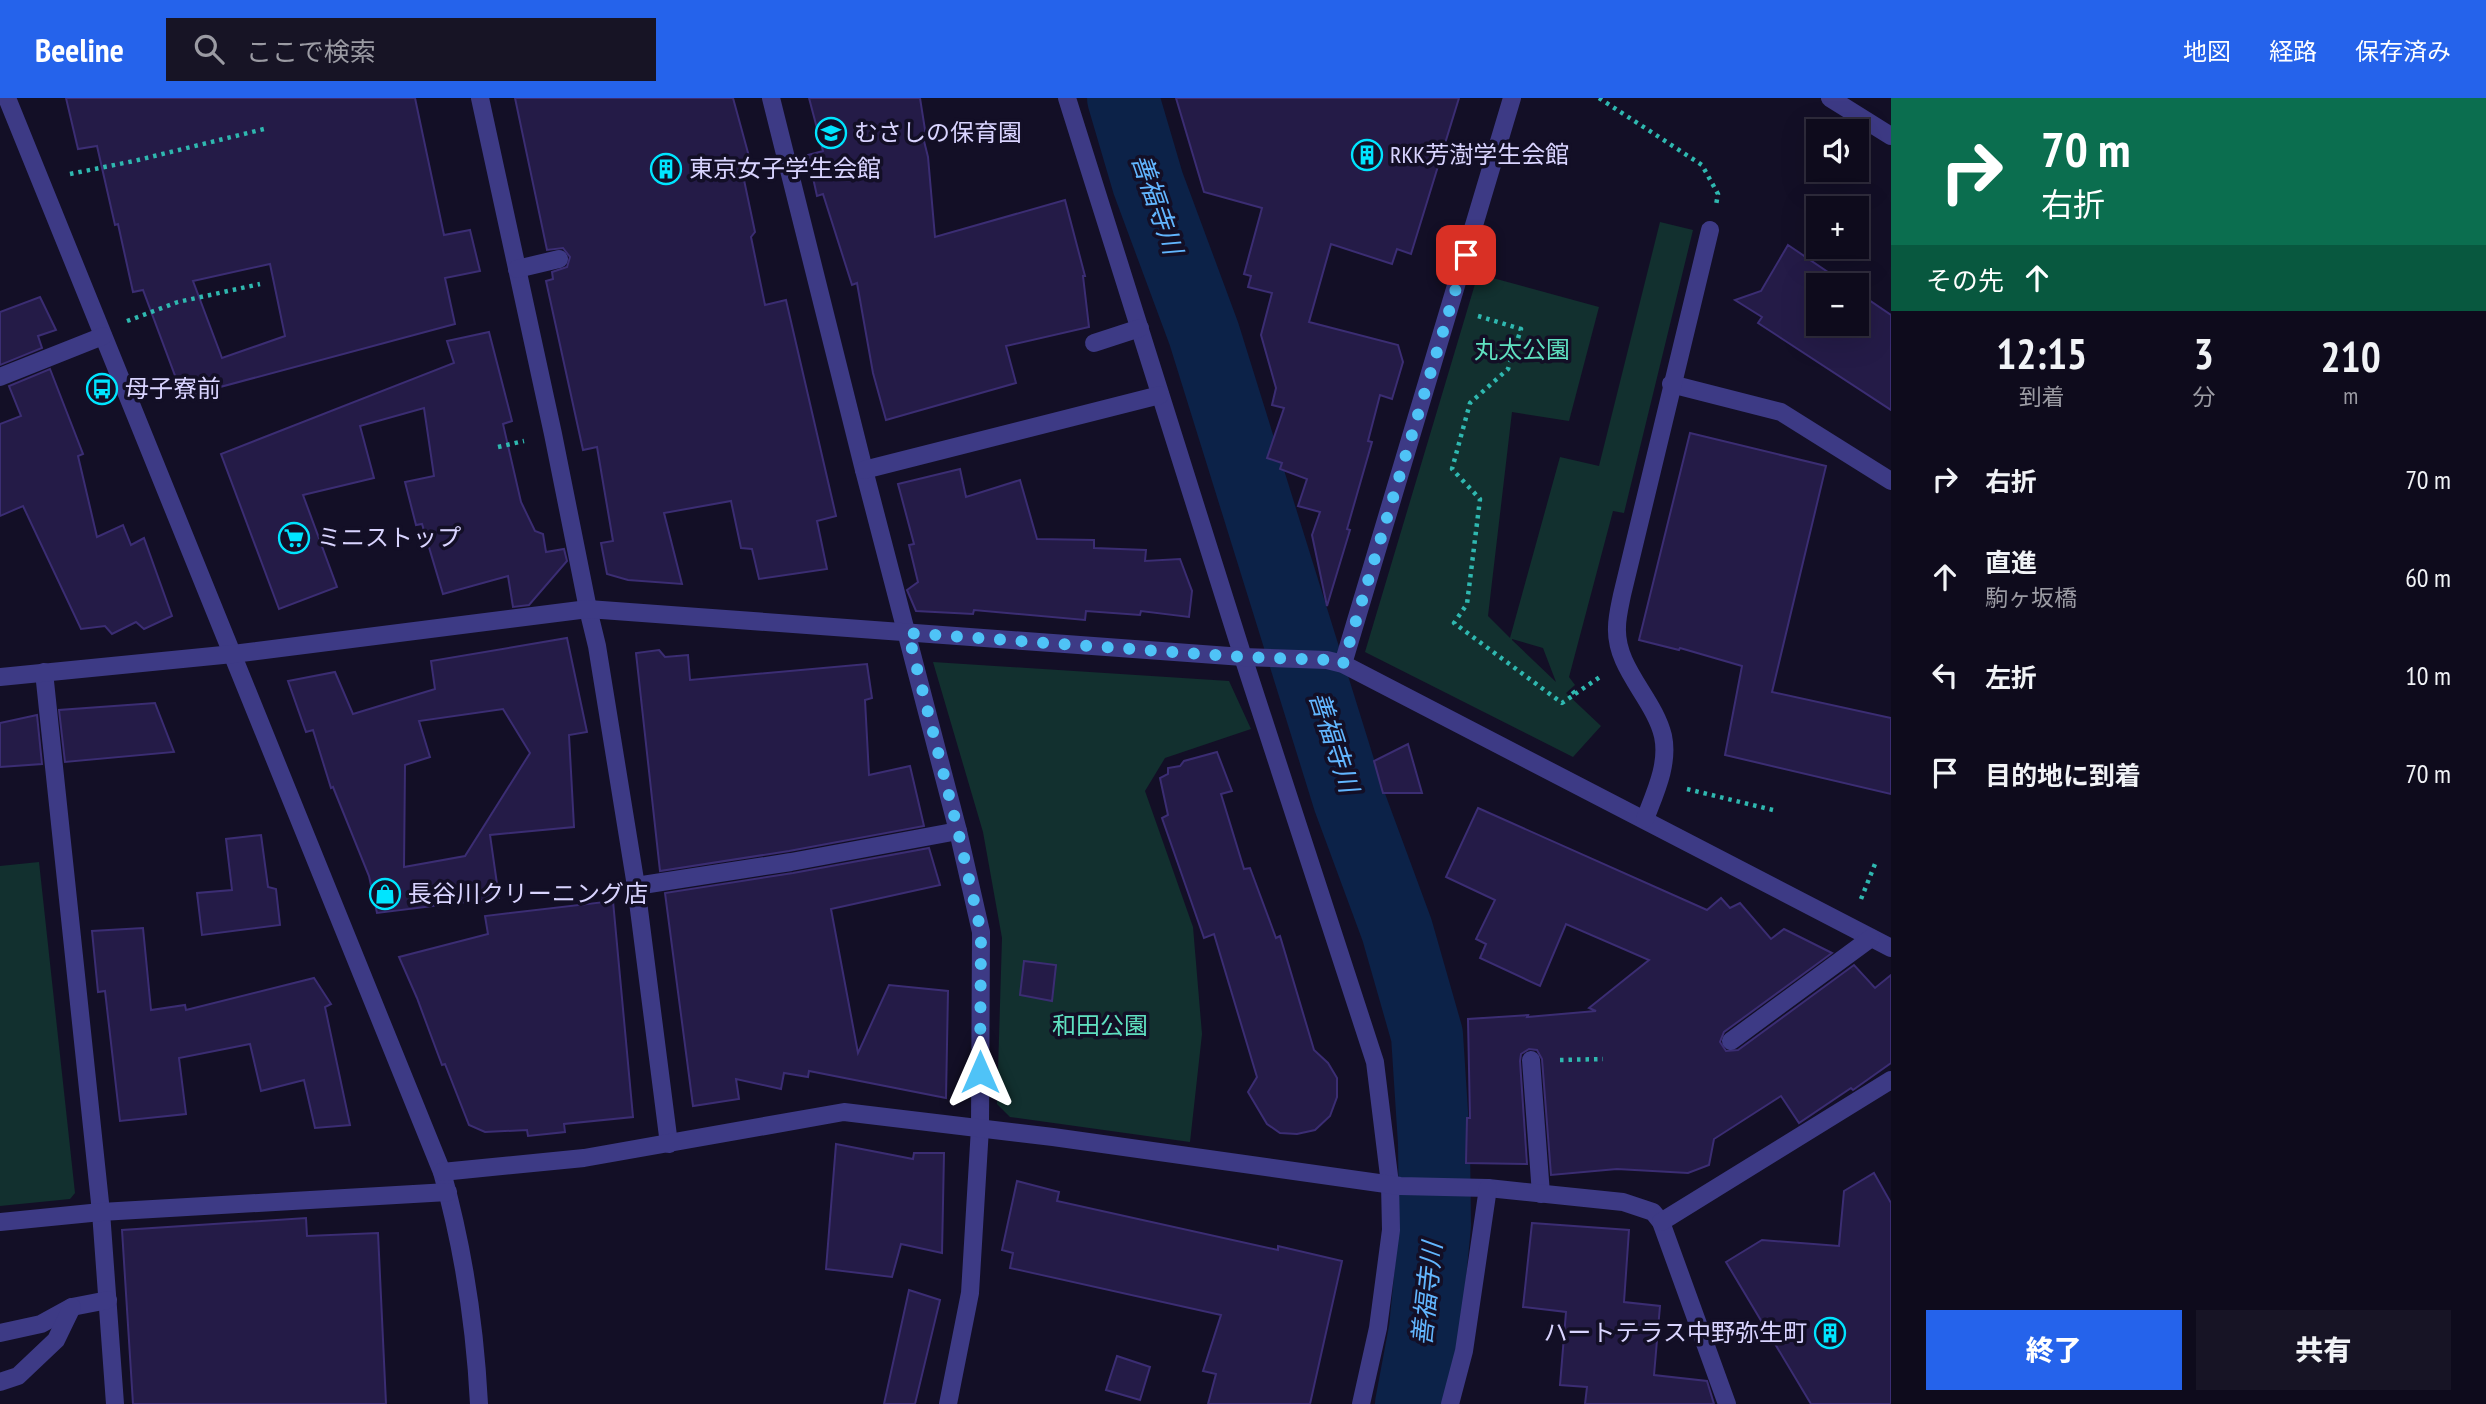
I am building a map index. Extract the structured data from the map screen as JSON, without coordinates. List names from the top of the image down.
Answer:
{
  "water": ["善福寺川"],
  "parks": ["丸太公園", "和田公園"],
  "places": {
    "school or university": ["むさしの保育園"],
    "building": ["RKK芳澍学生会館", "東京女子学生会館", "ハートテラス中野弥生町"],
    "bus stop": ["母子寮前"],
    "supermarket": ["ミニストップ"],
    "shop": ["長谷川クリーニング店"]
  },
  "page": {
    "header": "Beeline",
    "search": "ここで検索",
    "nav": ["地図", "経路", "保存済み"],
    "turn": ["70 m", "右折"],
    "map_buttons": ["+", "−"],
    "then": "その先",
    "eta": [
      "12:15",
      "到着",
      "3",
      "分",
      "210",
      "m"
    ],
    "list": [
      {
        "name": "右折",
        "value": "70 m"
      },
      {
        "name": "直進",
        "note": "駒ヶ坂橋",
        "value": "60 m"
      },
      {
        "name": "左折",
        "value": "10 m"
      },
      {
        "name": "目的地に到着",
        "value": "70 m"
      }
    ],
    "buttons": ["終了", "共有"]
  }
}
